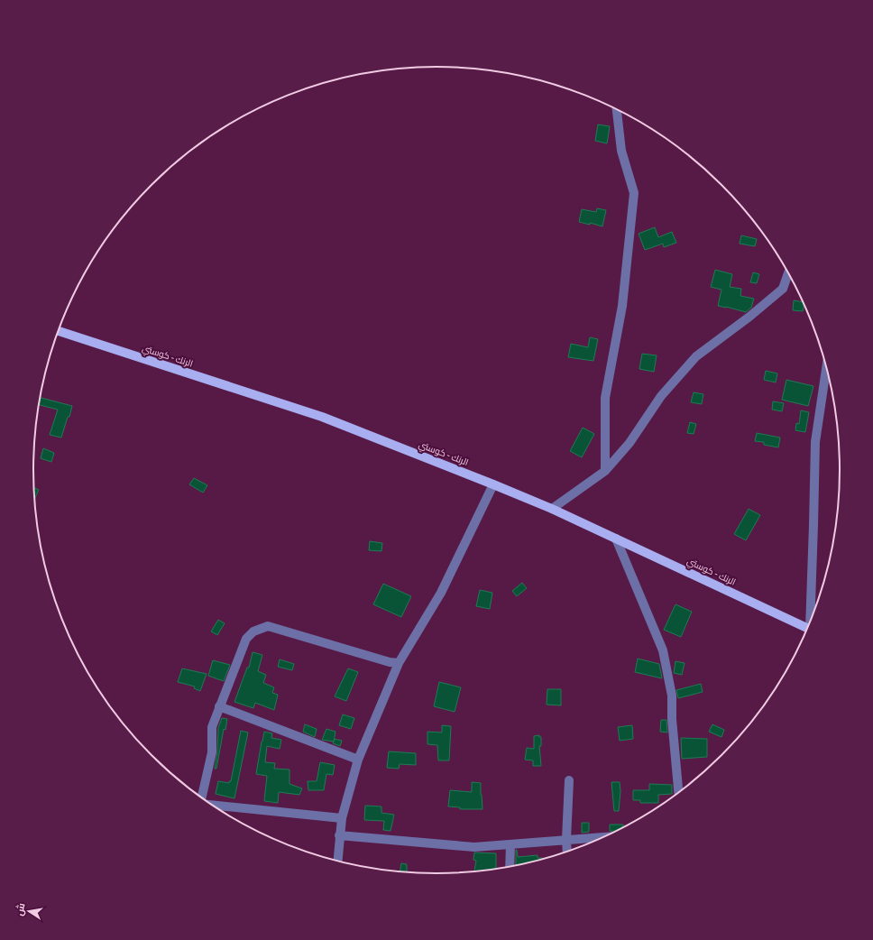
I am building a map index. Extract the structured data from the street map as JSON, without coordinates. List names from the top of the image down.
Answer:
{
  "streets": {
    "main road": ["الرنك - كوستي"]
  },
  "north": "left"
}
